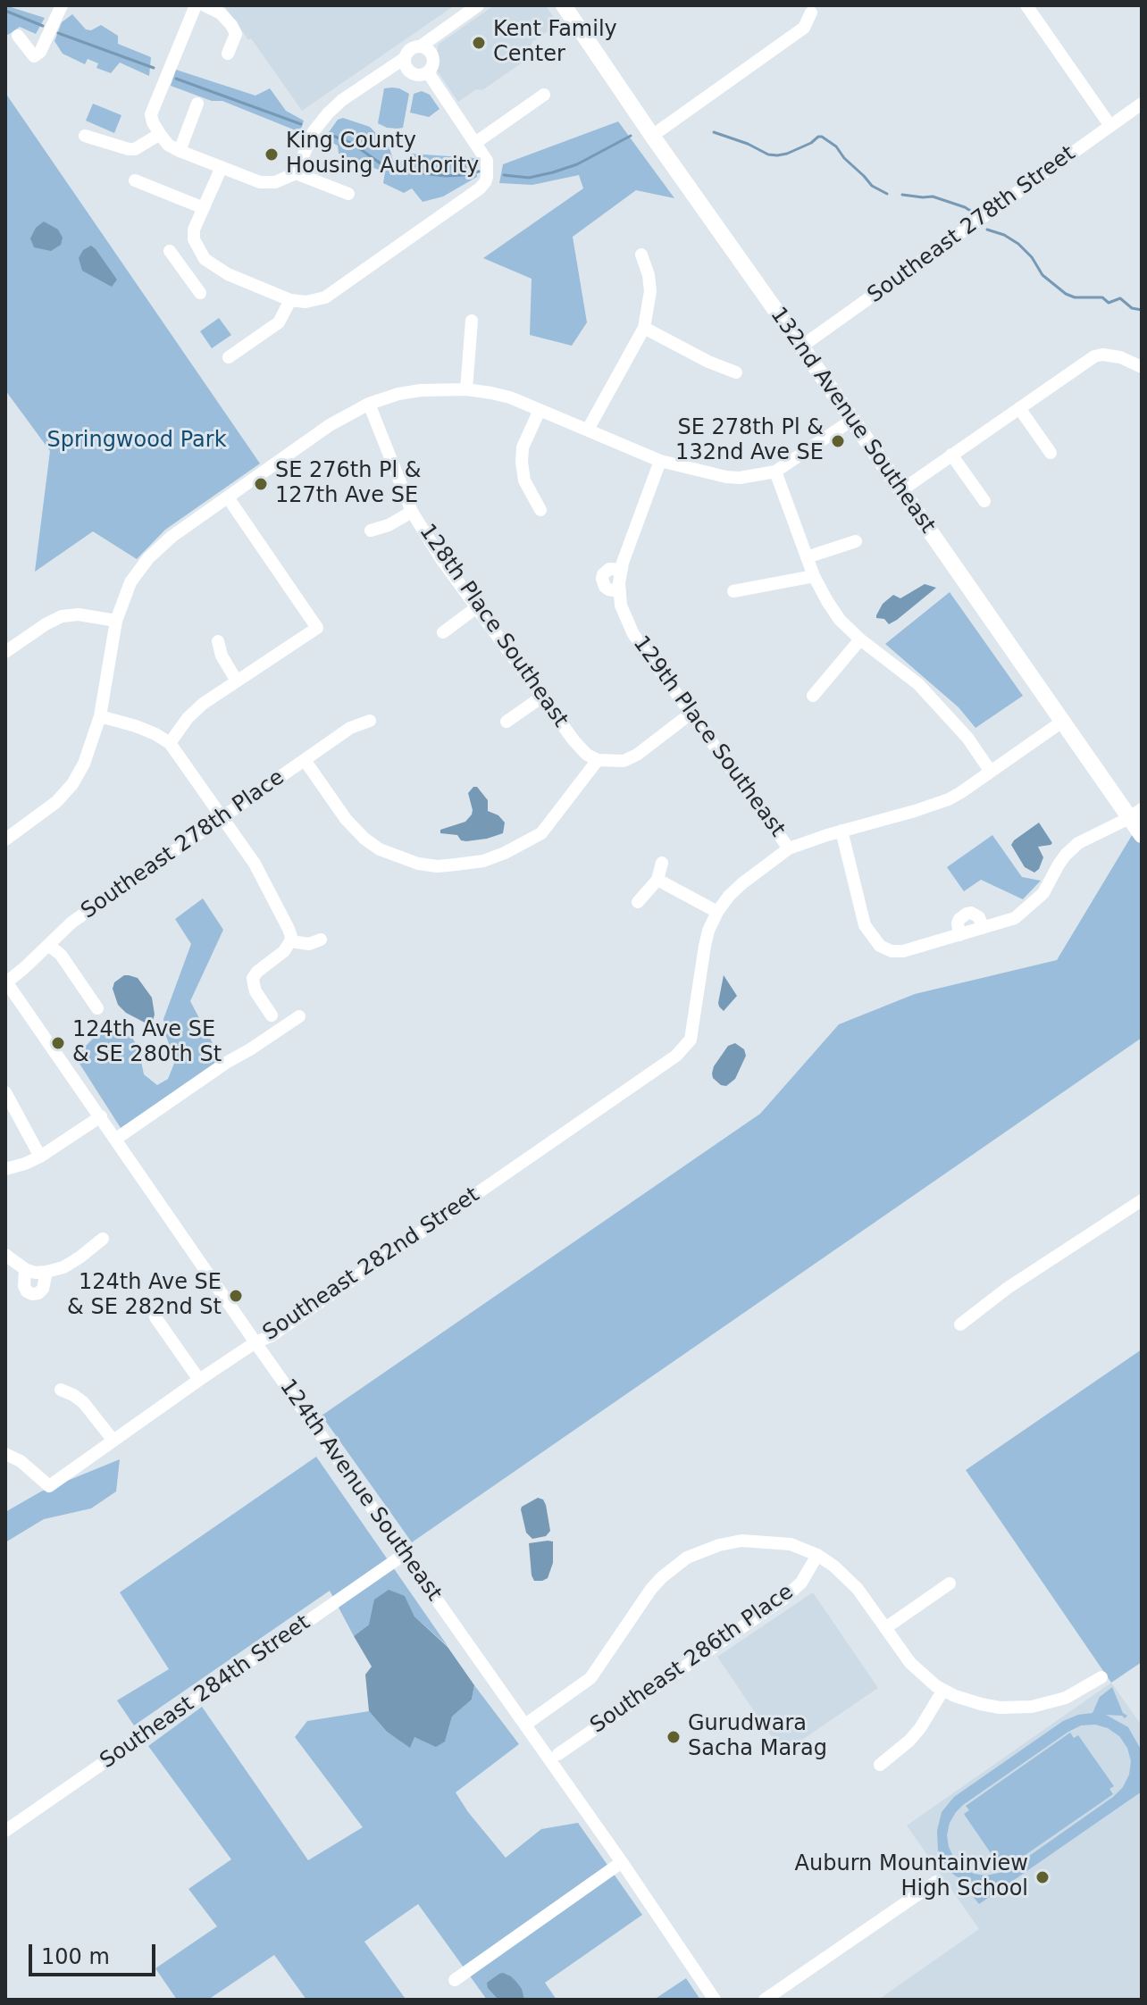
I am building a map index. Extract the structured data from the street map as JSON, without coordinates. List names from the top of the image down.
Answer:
{
  "streets": {
    "main road": ["132nd Avenue Southeast"],
    "street": [
      "Southeast 278th Street",
      "128th Place Southeast",
      "129th Place Southeast",
      "Southeast 278th Place",
      "Southeast 282nd Street",
      "124th Avenue Southeast",
      "Southeast 286th Place",
      "Southeast 284th Street"
    ]
  },
  "crossings": [
    ["Southeast 278th Street", "132nd Avenue Southeast"],
    ["Southeast 278th Place", "124th Avenue Southeast"],
    ["Southeast 282nd Street", "124th Avenue Southeast"],
    ["124th Avenue Southeast", "Southeast 284th Street"]
  ],
  "parks": ["Springwood Park"],
  "places": [
    "Kent Family Center",
    "King County Housing Authority",
    "SE 278th Pl & 132nd Ave SE",
    "SE 276th Pl & 127th Ave SE",
    "124th Ave SE & SE 280th St",
    "124th Ave SE & SE 282nd St",
    "Gurudwara Sacha Marag",
    "Auburn Mountainview High School"
  ],
  "scale_bar": "100 m"
}
